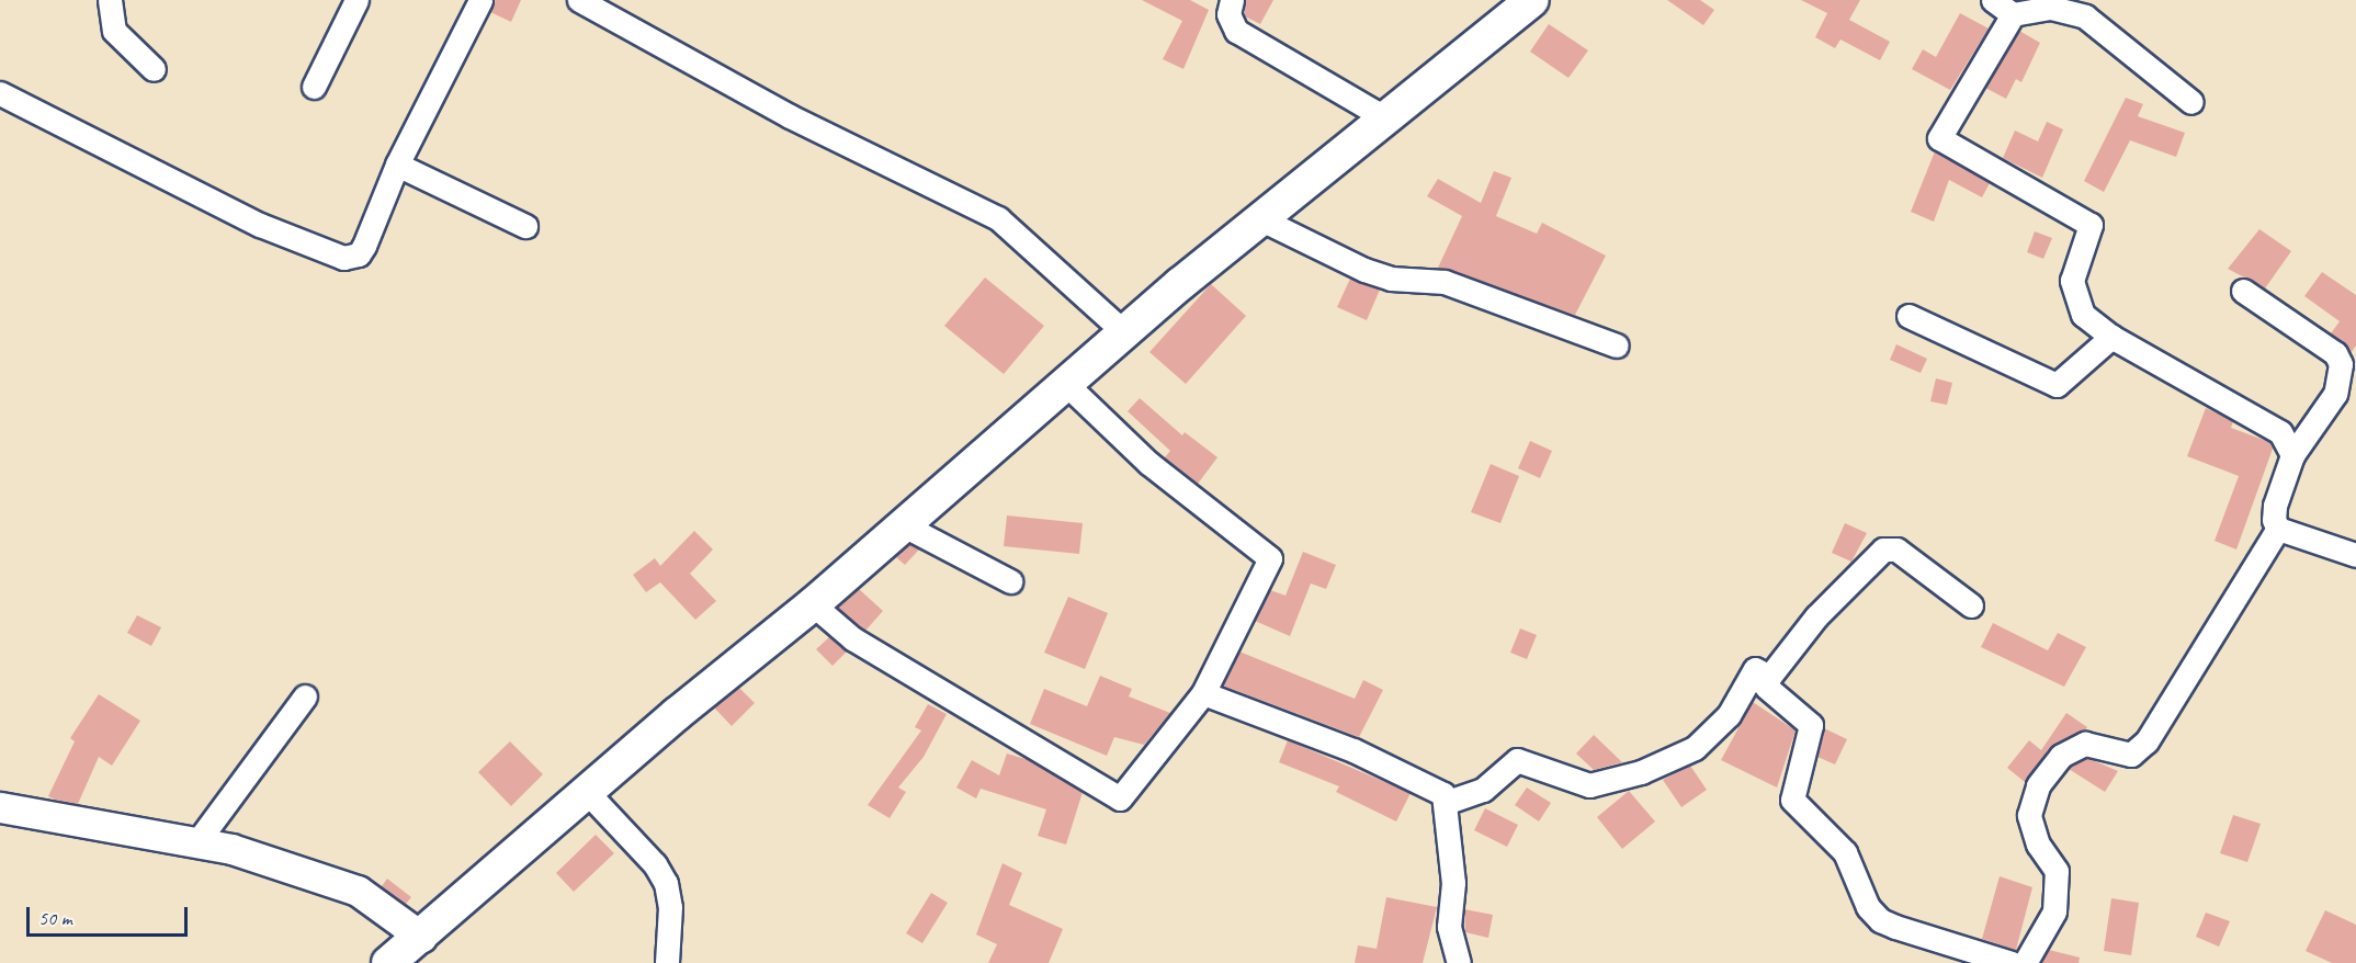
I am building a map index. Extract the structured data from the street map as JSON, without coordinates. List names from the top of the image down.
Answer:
{
  "scale_bar": "50 m"
}
